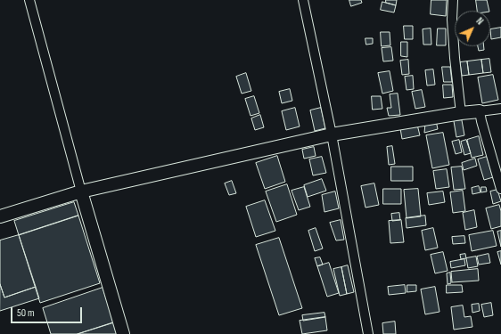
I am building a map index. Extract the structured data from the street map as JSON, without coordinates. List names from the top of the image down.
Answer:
{
  "scale_bar": "50 m",
  "north": "top right"
}
